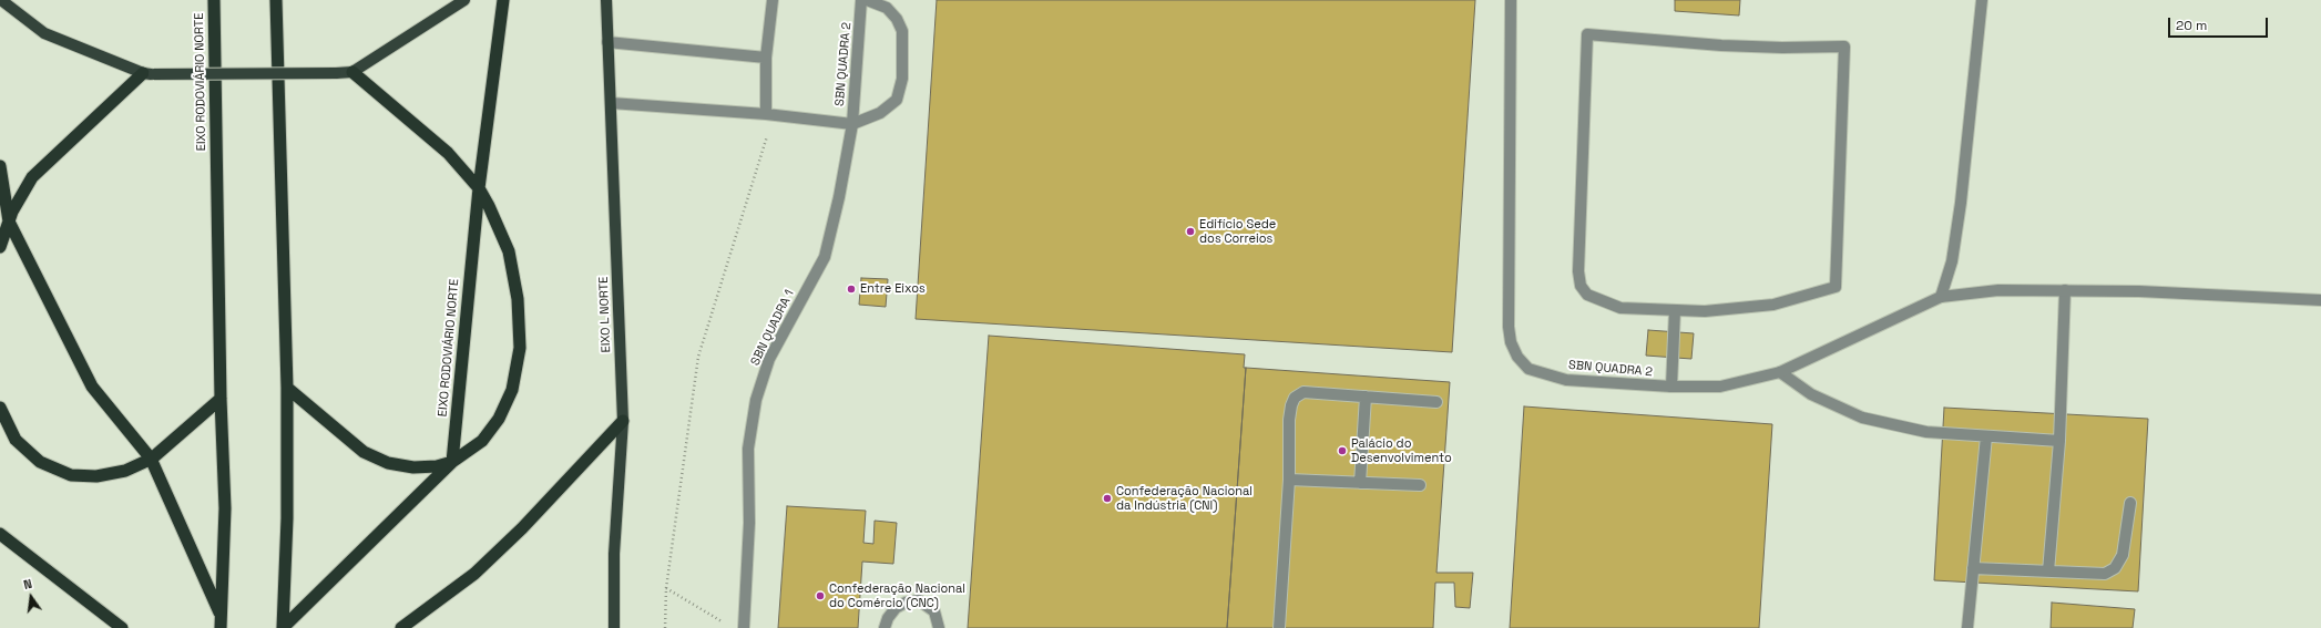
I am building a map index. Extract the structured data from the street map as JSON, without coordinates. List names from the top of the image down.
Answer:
{
  "streets": {
    "highway": ["EIXO RODOVIÁRIO NORTE"],
    "main road": ["EIXO L NORTE"],
    "street": ["SBN QUADRA 2", "SBN QUADRA 1"]
  },
  "crossings": [
    ["SBN QUADRA 2", "EIXO L NORTE"],
    ["SBN QUADRA 2", "SBN QUADRA 1"]
  ],
  "places": [
    "Edifício Sede dos Correios",
    "Entre Eixos",
    "Palácio do Desenvolvimento",
    "Confederação Nacional da Indústria (CNI)",
    "Confederação Nacional do Comércio (CNC)"
  ],
  "scale_bar": "20 m",
  "north": "top"
}
